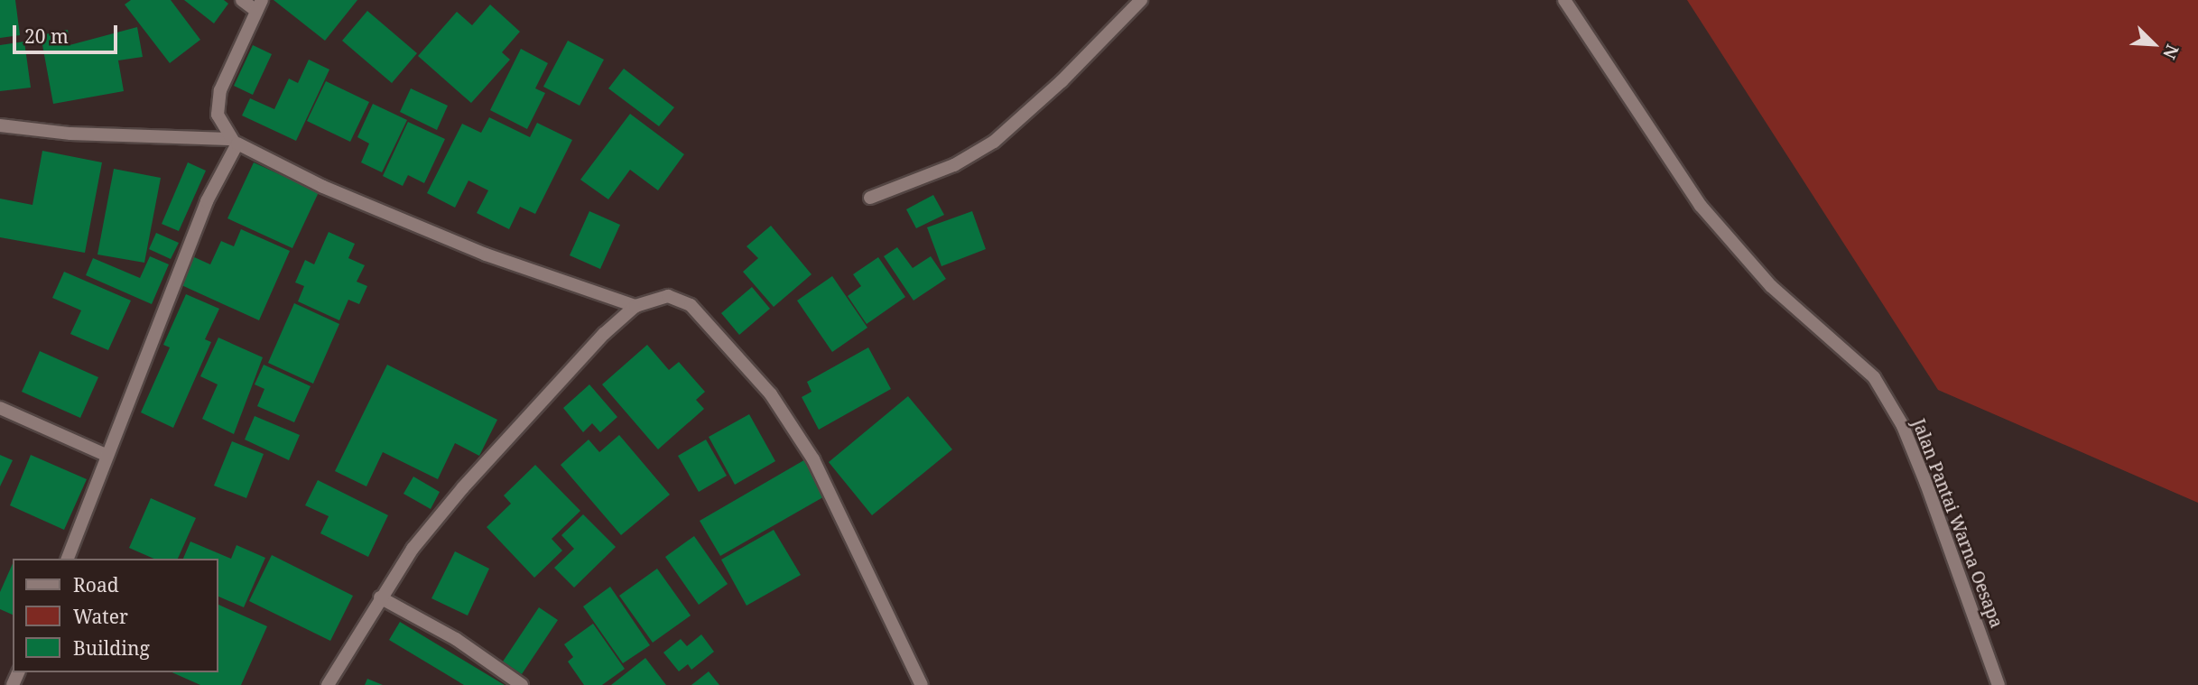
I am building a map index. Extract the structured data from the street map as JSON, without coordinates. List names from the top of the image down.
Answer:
{
  "streets": {
    "street": ["Jalan Pantai Warna Oesapa"]
  },
  "legend": ["Road", "Water", "Building"],
  "scale_bar": "20 m",
  "north": "bottom right"
}
